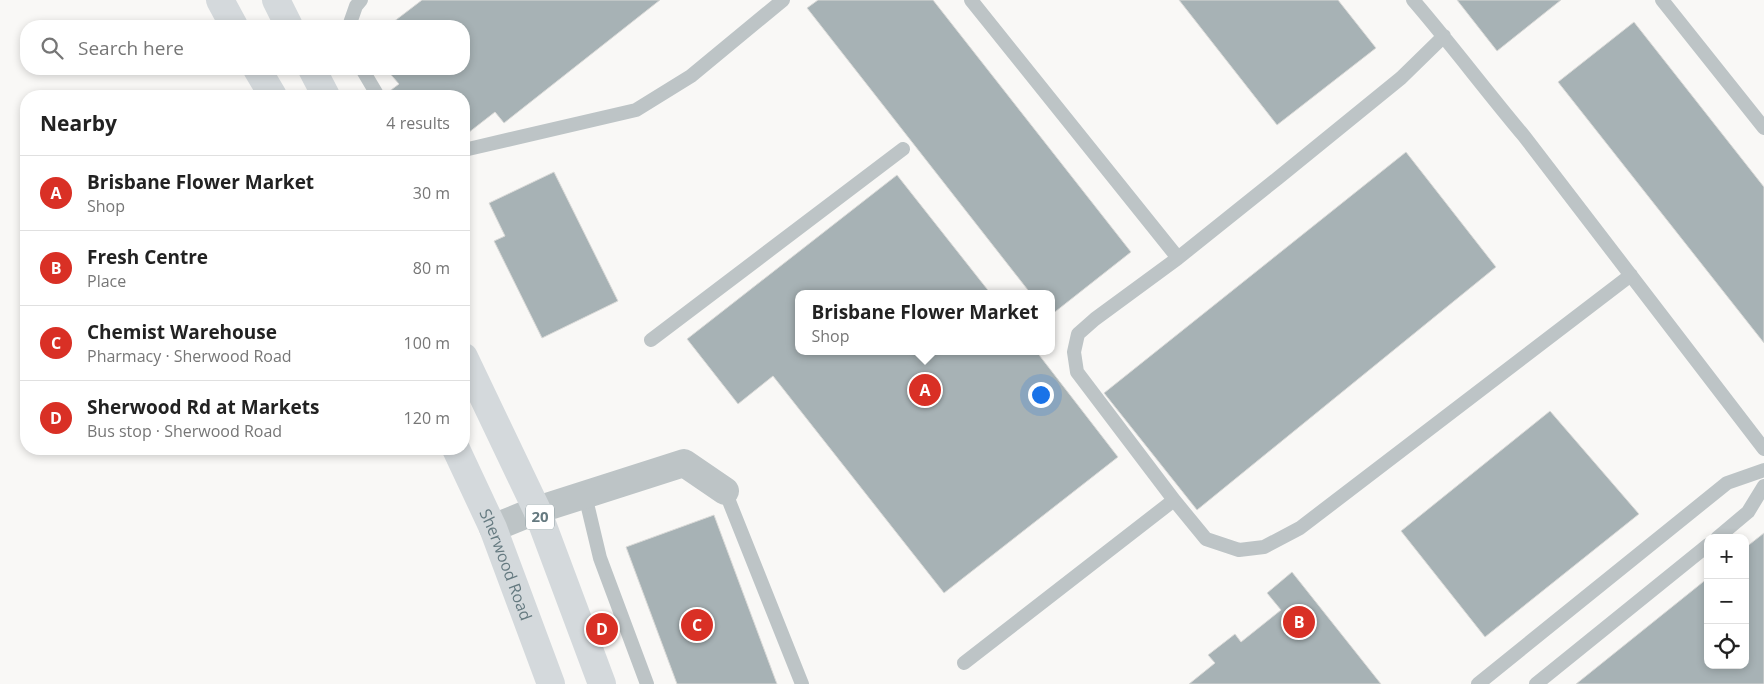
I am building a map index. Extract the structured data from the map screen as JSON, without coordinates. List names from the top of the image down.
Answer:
{
  "streets": {
    "main road": ["20", "Sherwood Road"]
  },
  "page": {
    "search": "Search here",
    "heading": ["Nearby", "4 results"],
    "list": [
      {
        "mark": "A",
        "name": "Brisbane Flower Market",
        "note": "Shop",
        "value": "30 m"
      },
      {
        "mark": "B",
        "name": "Fresh Centre",
        "note": "Place",
        "value": "80 m"
      },
      {
        "mark": "C",
        "name": "Chemist Warehouse",
        "note": "Pharmacy · Sherwood Road",
        "value": "100 m"
      },
      {
        "mark": "D",
        "name": "Sherwood Rd at Markets",
        "note": "Bus stop · Sherwood Road",
        "value": "120 m"
      }
    ],
    "popup": ["Brisbane Flower Market", "Shop"],
    "pins": [
      "A",
      "B",
      "C",
      "D"
    ],
    "map_buttons": ["+", "−"]
  }
}
